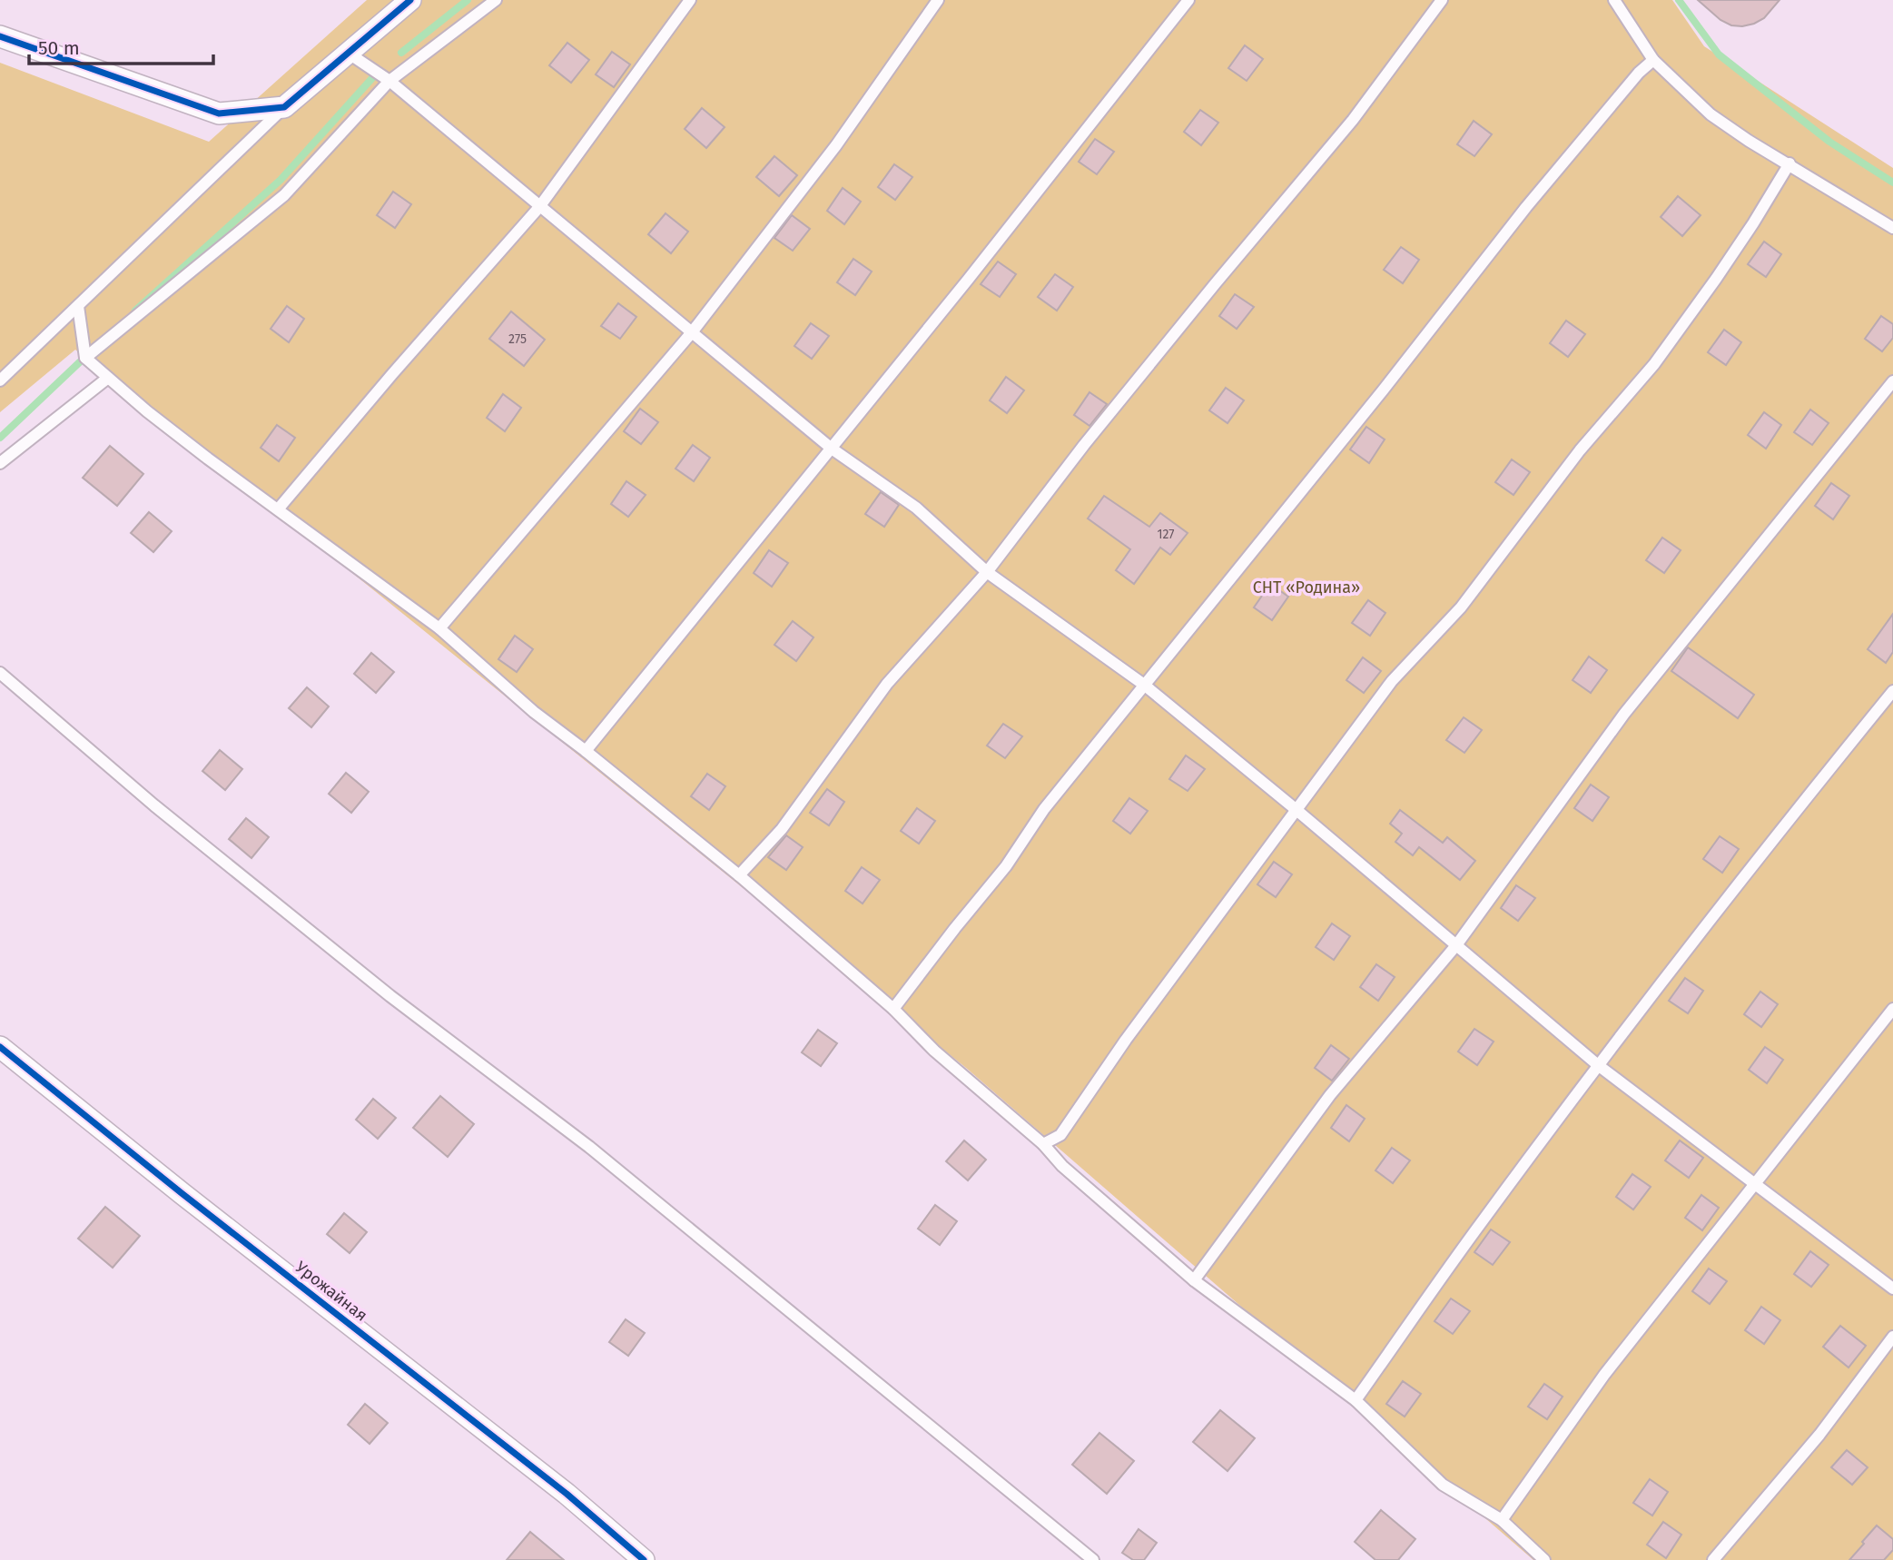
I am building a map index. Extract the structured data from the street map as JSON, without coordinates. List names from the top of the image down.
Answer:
{
  "streets": {
    "street": ["Урожайная"]
  },
  "parks": ["СНТ «Родина»"],
  "house_numbers": ["275", "127"],
  "scale_bar": "50 m"
}
